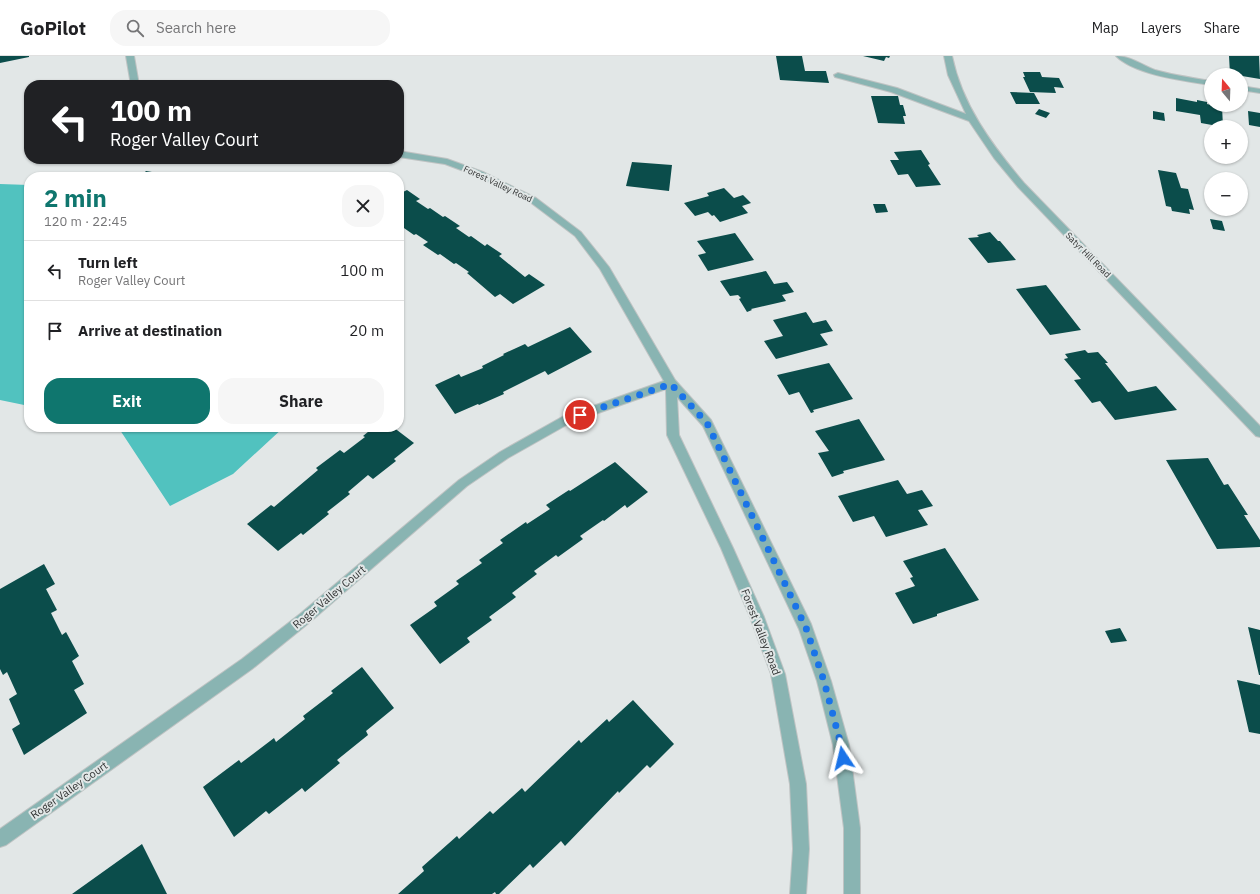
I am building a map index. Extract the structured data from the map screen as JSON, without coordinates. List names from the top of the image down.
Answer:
{
  "streets": {
    "street": ["Forest Valley Road", "Satyr Hill Road", "Roger Valley Court"]
  },
  "crossings": [
    ["Forest Valley Road", "Roger Valley Court"]
  ],
  "north": "top",
  "page": {
    "header": "GoPilot",
    "search": "Search here",
    "nav": ["Map", "Layers", "Share"],
    "map_buttons": ["+", "−"],
    "turn": ["100 m", "Roger Valley Court"],
    "heading": ["2 min", "120 m · 22:45"],
    "list": [
      {
        "name": "Turn left",
        "note": "Roger Valley Court",
        "value": "100 m"
      },
      {
        "name": "Arrive at destination",
        "value": "20 m"
      }
    ],
    "buttons": ["Exit", "Share"]
  }
}
